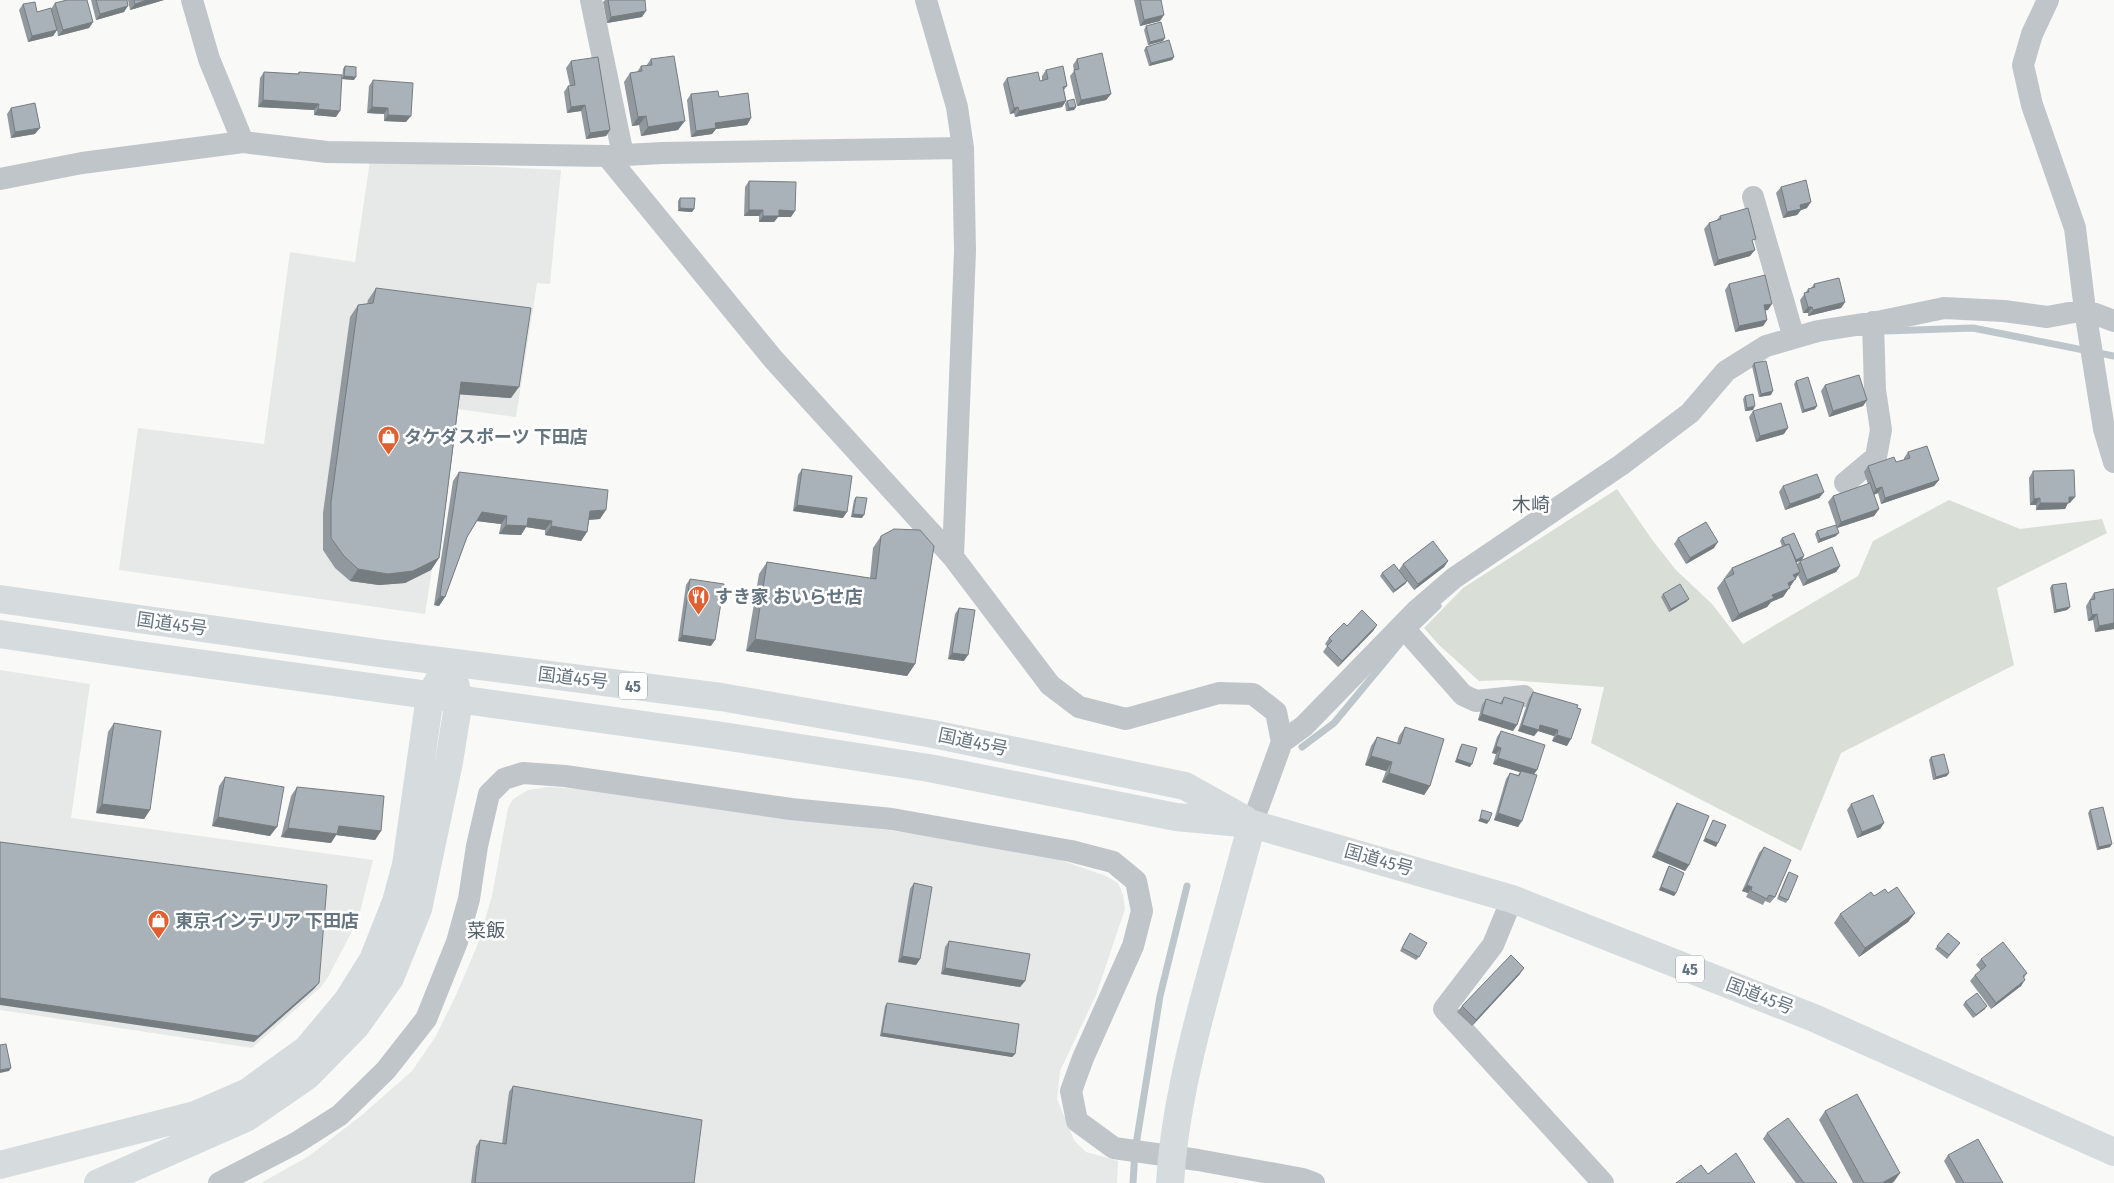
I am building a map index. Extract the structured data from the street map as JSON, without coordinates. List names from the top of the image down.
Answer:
{
  "streets": {
    "main road": ["国道45号", "45"]
  },
  "districts": ["木崎", "菜飯"],
  "places": {
    "shop": ["タケダスポーツ 下田店", "東京インテリア 下田店"],
    "restaurant": ["すき家 おいらせ店"]
  }
}
